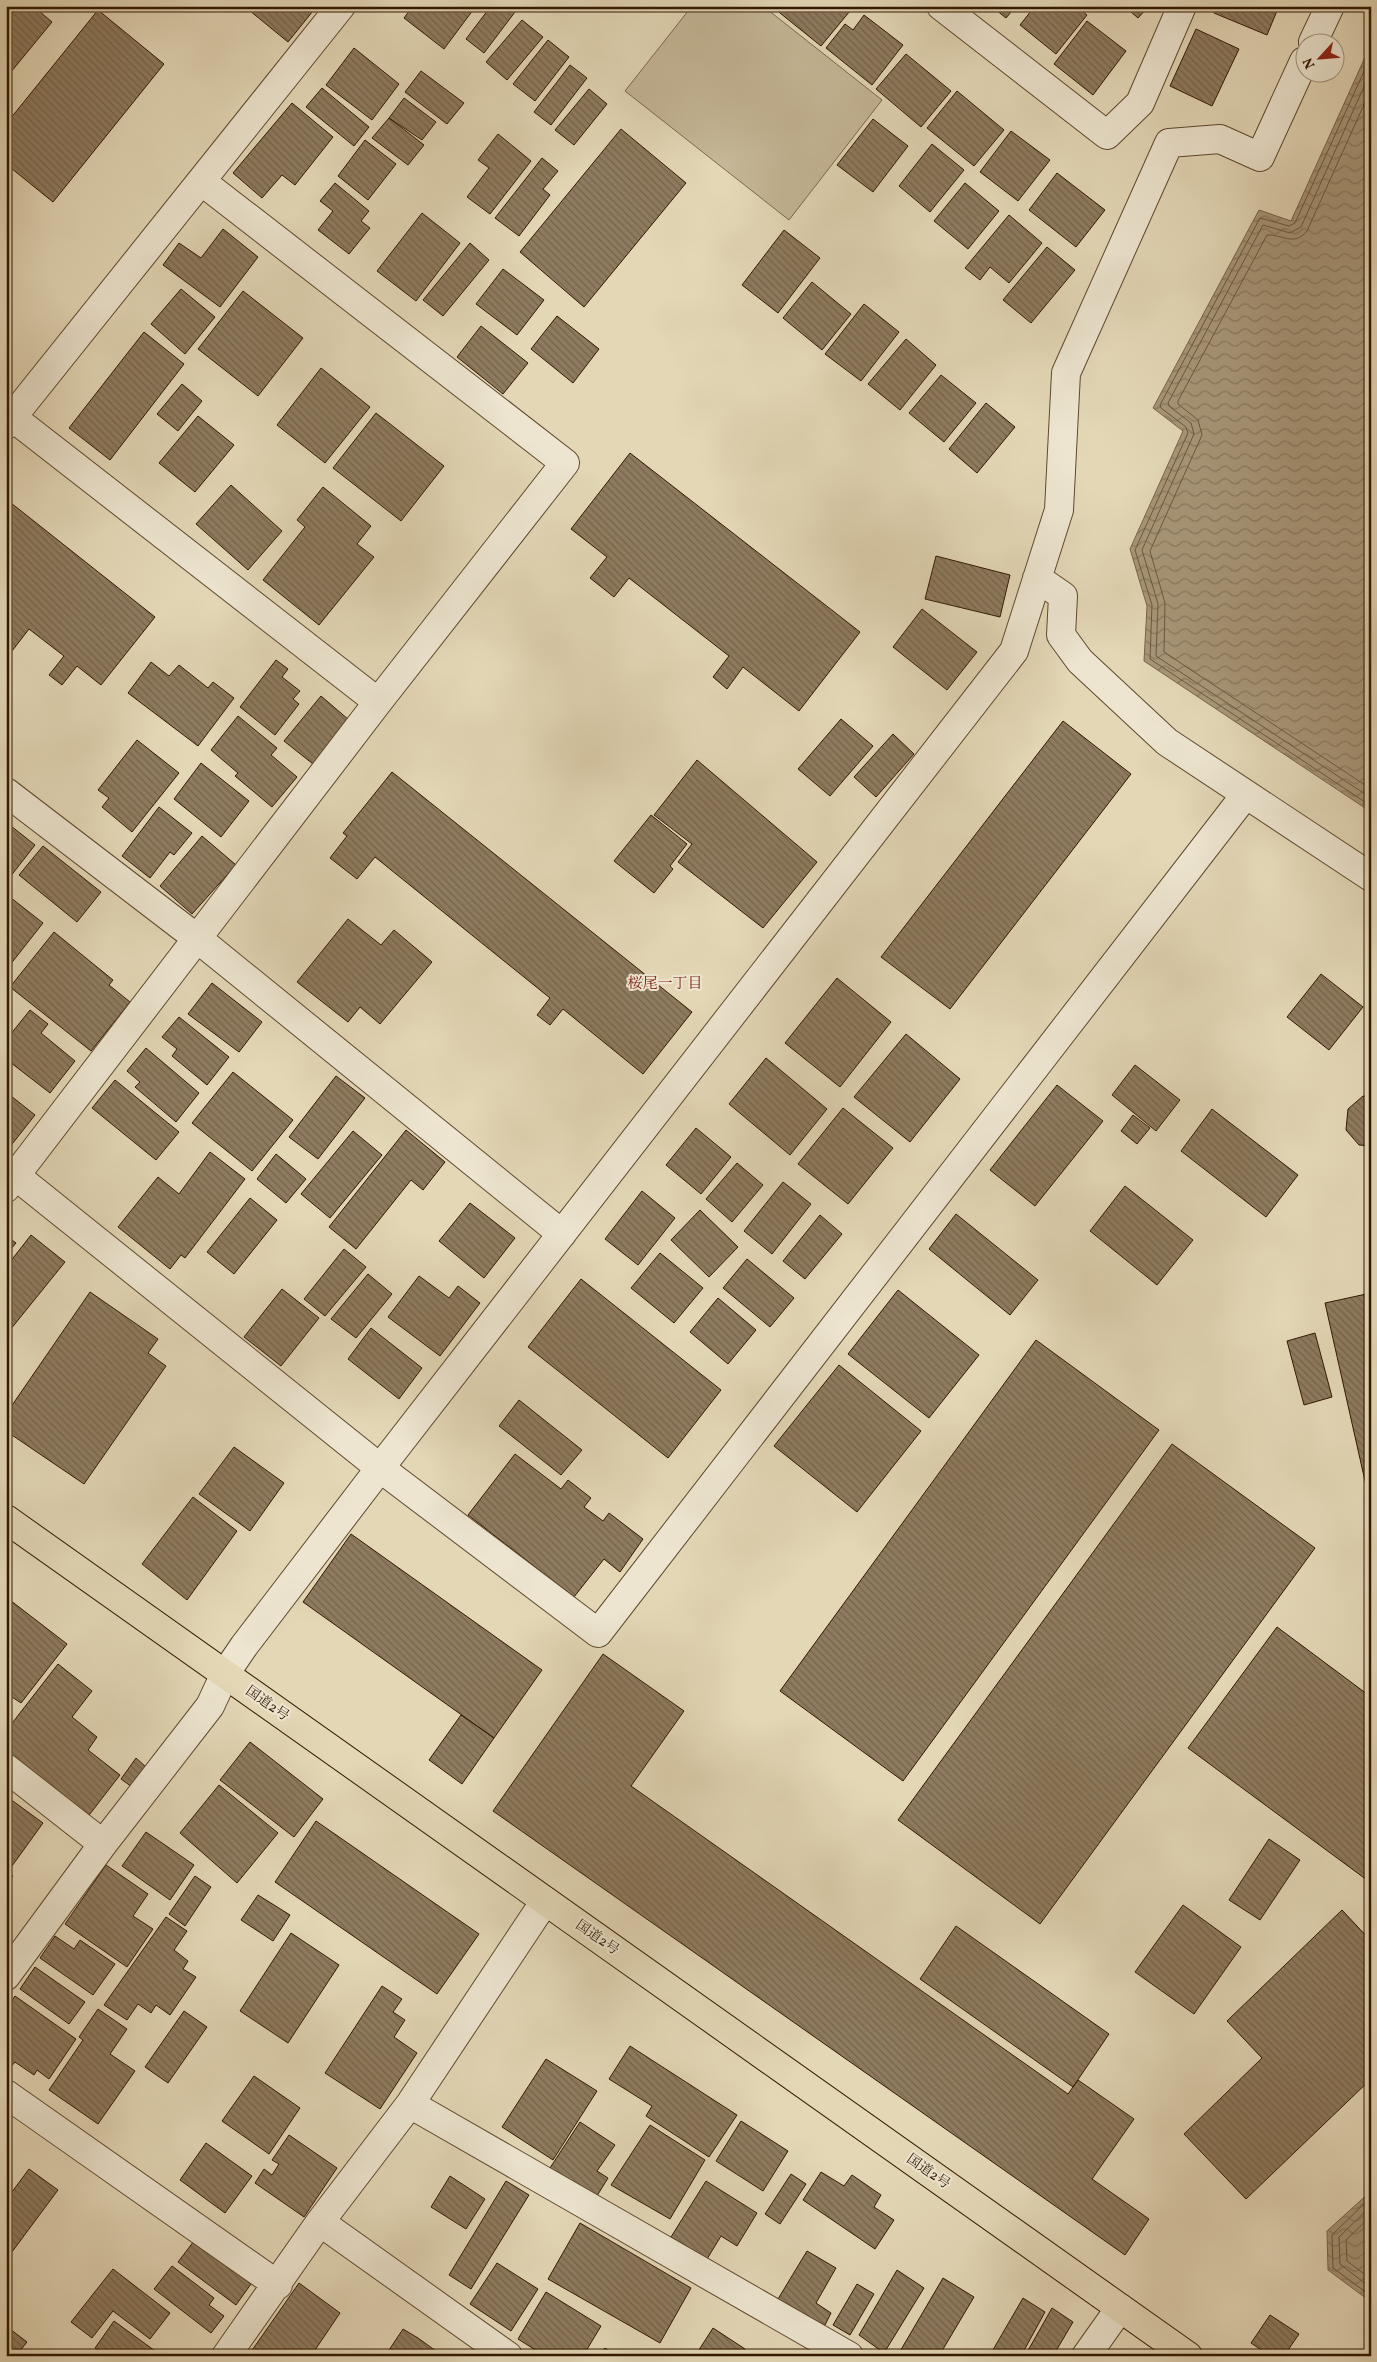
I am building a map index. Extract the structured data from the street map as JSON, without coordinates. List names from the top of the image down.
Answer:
{
  "streets": {
    "highway": ["国道2号"]
  },
  "districts": ["桜尾一丁目"],
  "north": "bottom left"
}
